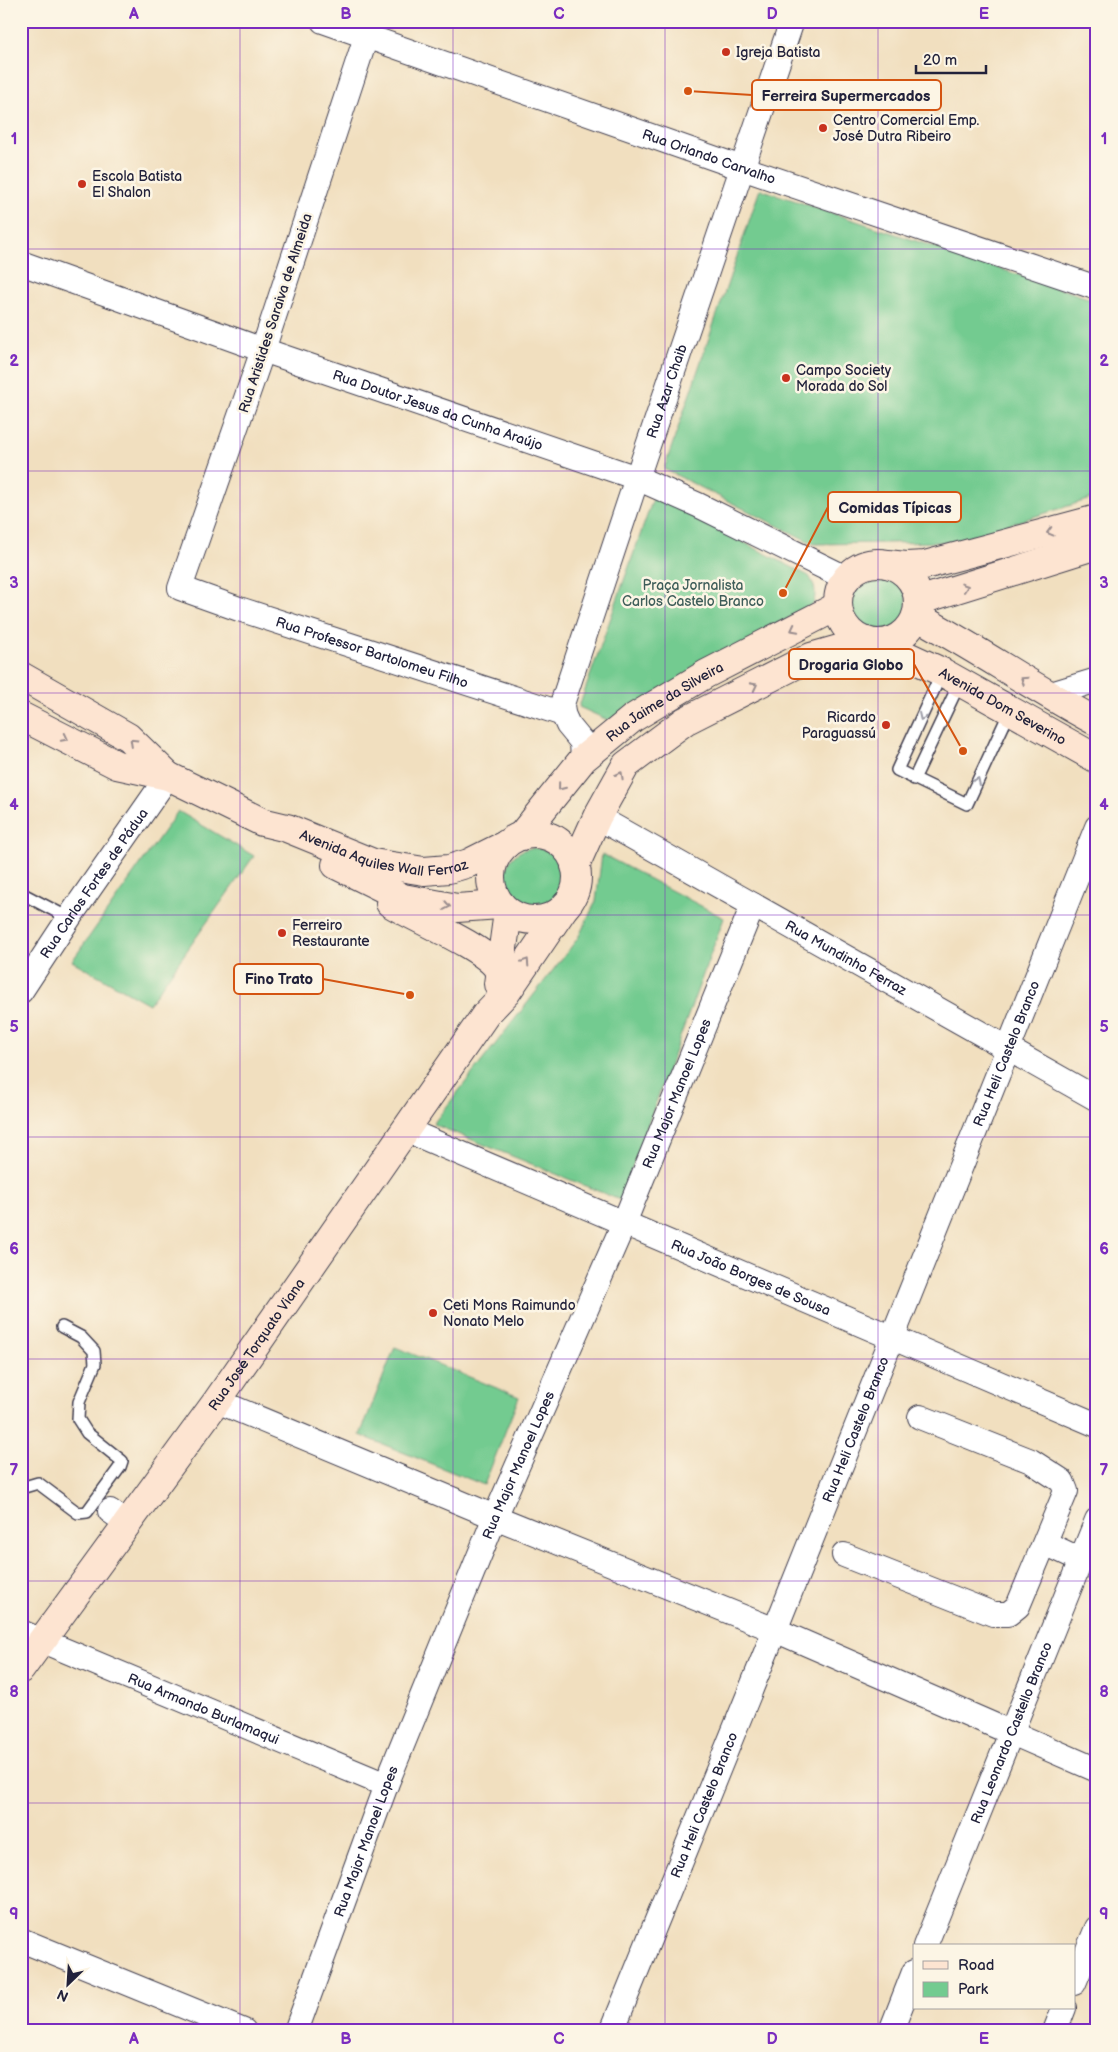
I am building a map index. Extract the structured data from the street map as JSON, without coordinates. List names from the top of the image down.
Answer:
{
  "streets": {
    "main road": [
      "Rua Jaime da Silveira",
      "Avenida Dom Severino",
      "Avenida Aquiles Wall Ferraz",
      "Rua José Torquato Viana"
    ],
    "street": [
      "Rua Orlando Carvalho",
      "Rua Aristides Saraiva de Almeida",
      "Rua Azar Chaib",
      "Rua Doutor Jesus da Cunha Araújo",
      "Rua Professor Bartolomeu Filho",
      "Rua Carlos Fortes de Pádua",
      "Rua Mundinho Ferraz",
      "Rua Heli Castelo Branco",
      "Rua Major Manoel Lopes",
      "Rua João Borges de Sousa",
      "Rua Armando Burlamaqui",
      "Rua Leonardo Castello Branco"
    ]
  },
  "crossings": [
    ["Rua Orlando Carvalho", "Rua Aristides Saraiva de Almeida"],
    ["Rua Orlando Carvalho", "Rua Azar Chaib"],
    ["Rua Aristides Saraiva de Almeida", "Rua Doutor Jesus da Cunha Araújo"],
    ["Rua Aristides Saraiva de Almeida", "Rua Professor Bartolomeu Filho"],
    ["Rua Azar Chaib", "Rua Doutor Jesus da Cunha Araújo"],
    ["Rua Azar Chaib", "Rua Professor Bartolomeu Filho"],
    ["Rua Doutor Jesus da Cunha Araújo", "Rua Jaime da Silveira"],
    ["Rua Doutor Jesus da Cunha Araújo", "Avenida Dom Severino"],
    ["Rua Jaime da Silveira", "Avenida Dom Severino"],
    ["Rua Jaime da Silveira", "Avenida Aquiles Wall Ferraz"],
    ["Rua Jaime da Silveira", "Rua Mundinho Ferraz"],
    ["Rua Jaime da Silveira", "Rua José Torquato Viana"],
    ["Avenida Aquiles Wall Ferraz", "Rua Carlos Fortes de Pádua"],
    ["Avenida Aquiles Wall Ferraz", "Rua José Torquato Viana"],
    ["Rua Mundinho Ferraz", "Rua Heli Castelo Branco"],
    ["Rua Mundinho Ferraz", "Rua Major Manoel Lopes"],
    ["Rua Heli Castelo Branco", "Rua João Borges de Sousa"],
    ["Rua Major Manoel Lopes", "Rua João Borges de Sousa"],
    ["Rua Major Manoel Lopes", "Rua Armando Burlamaqui"],
    ["Rua João Borges de Sousa", "Rua José Torquato Viana"],
    ["Rua José Torquato Viana", "Rua Armando Burlamaqui"]
  ],
  "parks": ["Praça Jornalista Carlos Castelo Branco"],
  "places": [
    "Igreja Batista",
    "Ferreira Supermercados",
    "Centro Comercial Emp. José Dutra Ribeiro",
    "Escola Batista El Shalon",
    "Campo Society Morada do Sol",
    "Comidas Típicas",
    "Ricardo Paraguassú",
    "Drogaria Globo",
    "Ferreiro Restaurante",
    "Fino Trato",
    "Ceti Mons Raimundo Nonato Melo"
  ],
  "legend": ["Road", "Park"],
  "scale_bar": "20 m",
  "north": "bottom left",
  "grid": {
    "columns": [
      "A",
      "B",
      "C",
      "D",
      "E"
    ],
    "rows": [
      "1",
      "2",
      "3",
      "4",
      "5",
      "6",
      "7",
      "8",
      "9"
    ]
  }
}
